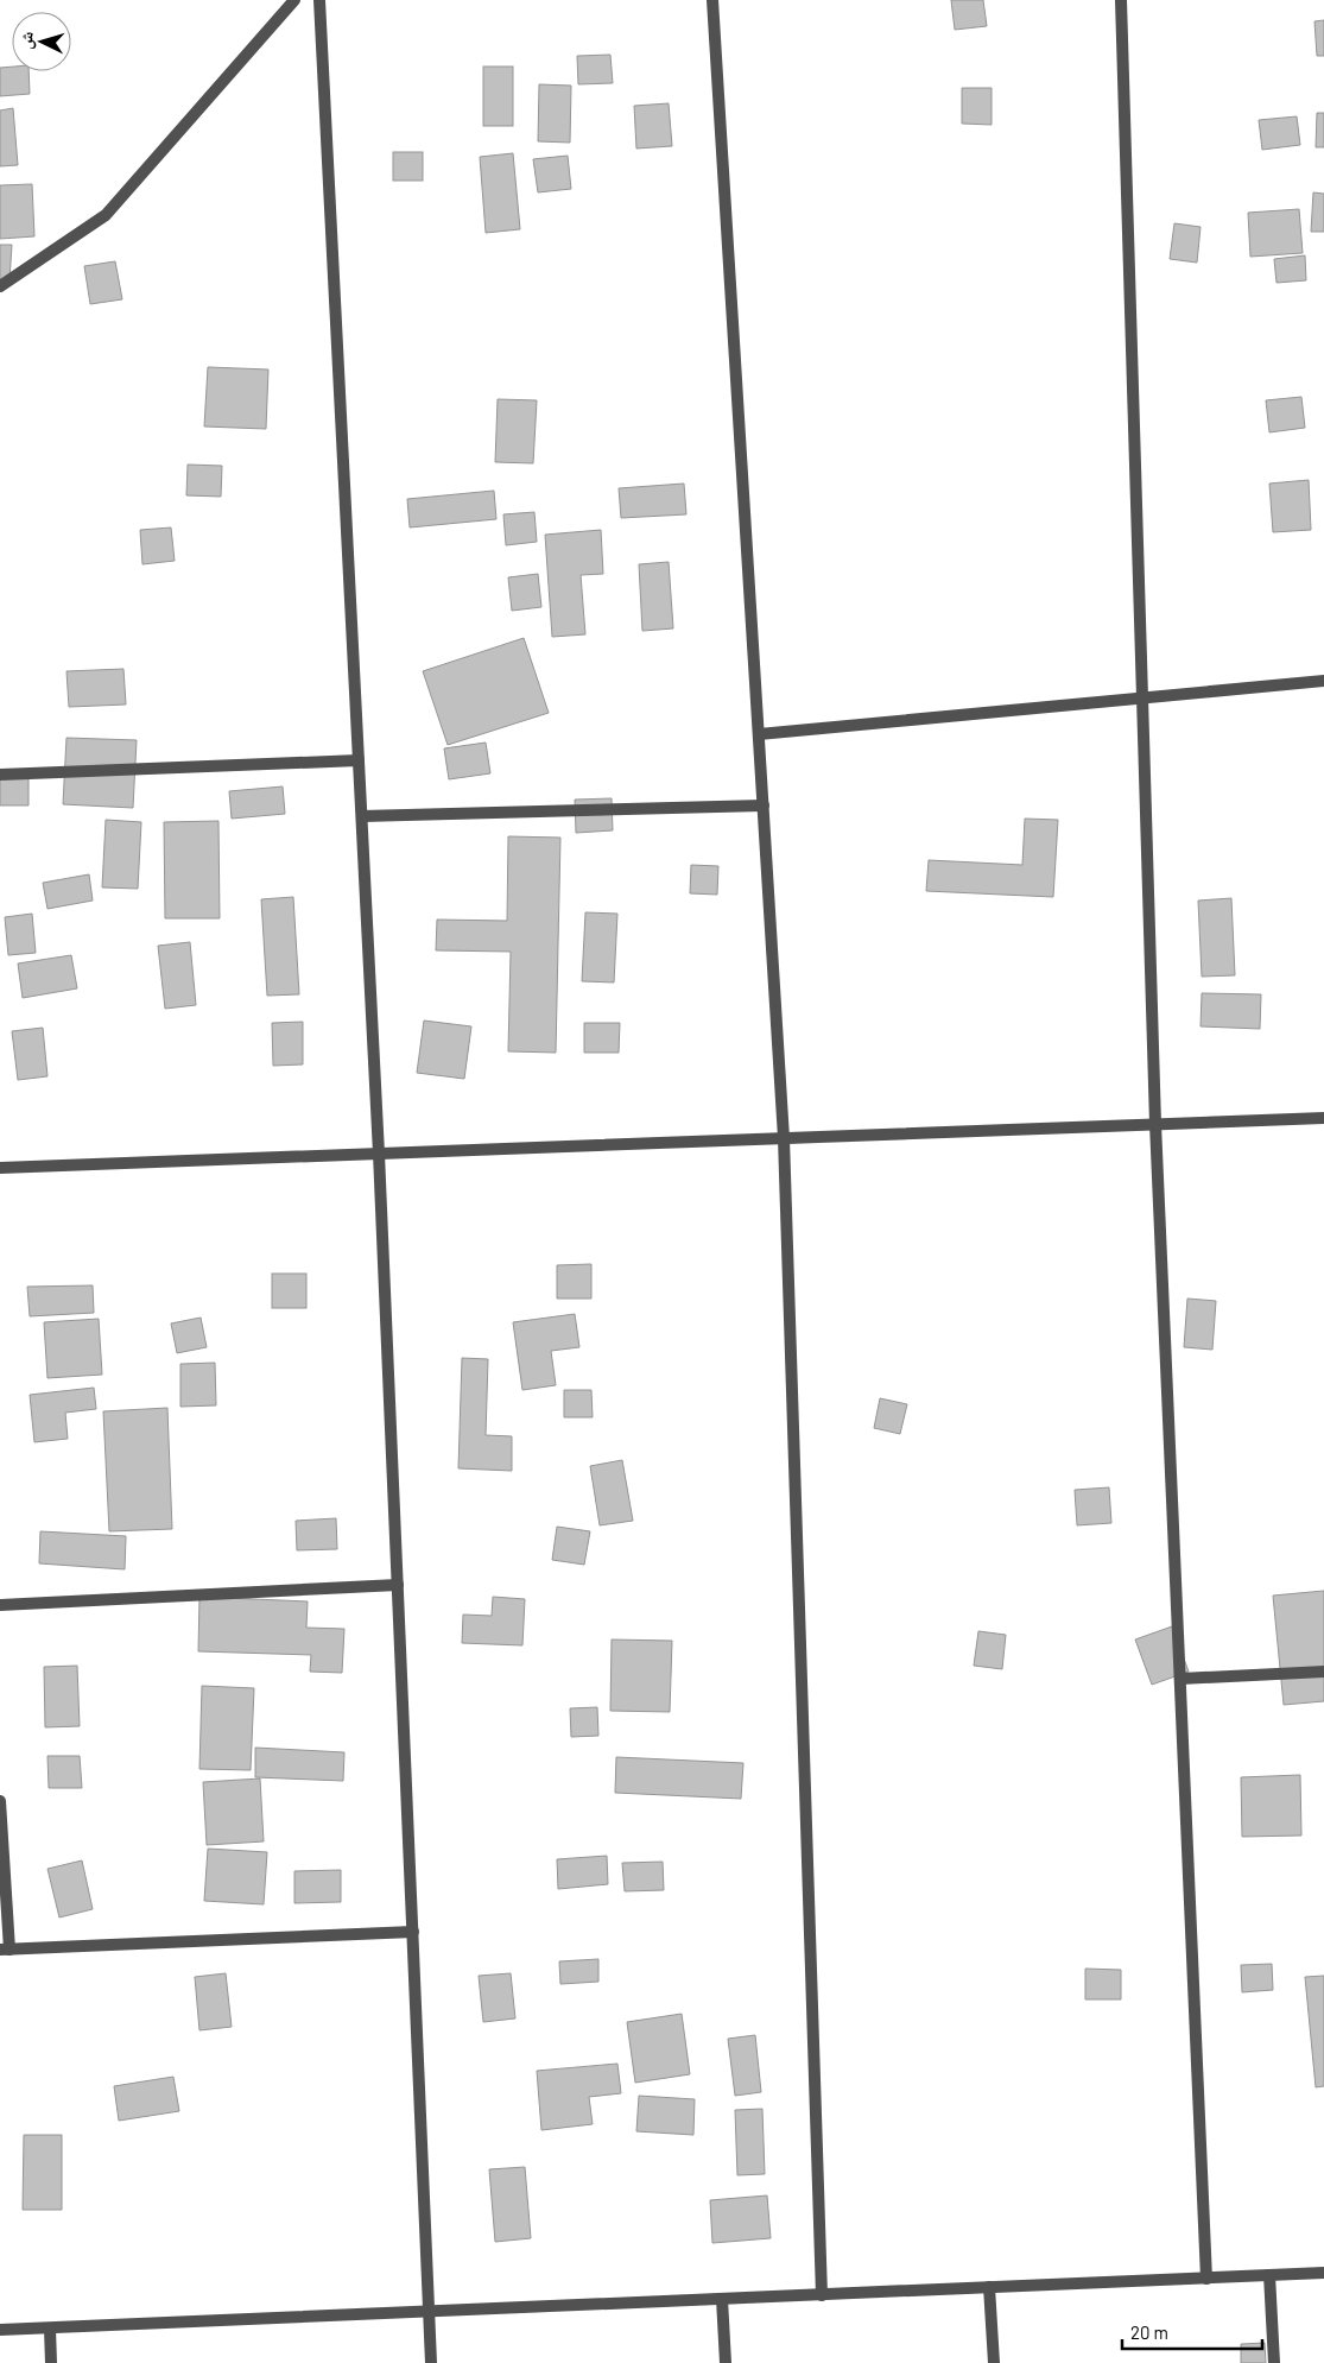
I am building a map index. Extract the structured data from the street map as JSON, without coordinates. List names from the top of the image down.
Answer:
{
  "scale_bar": "20 m",
  "north": "left"
}
